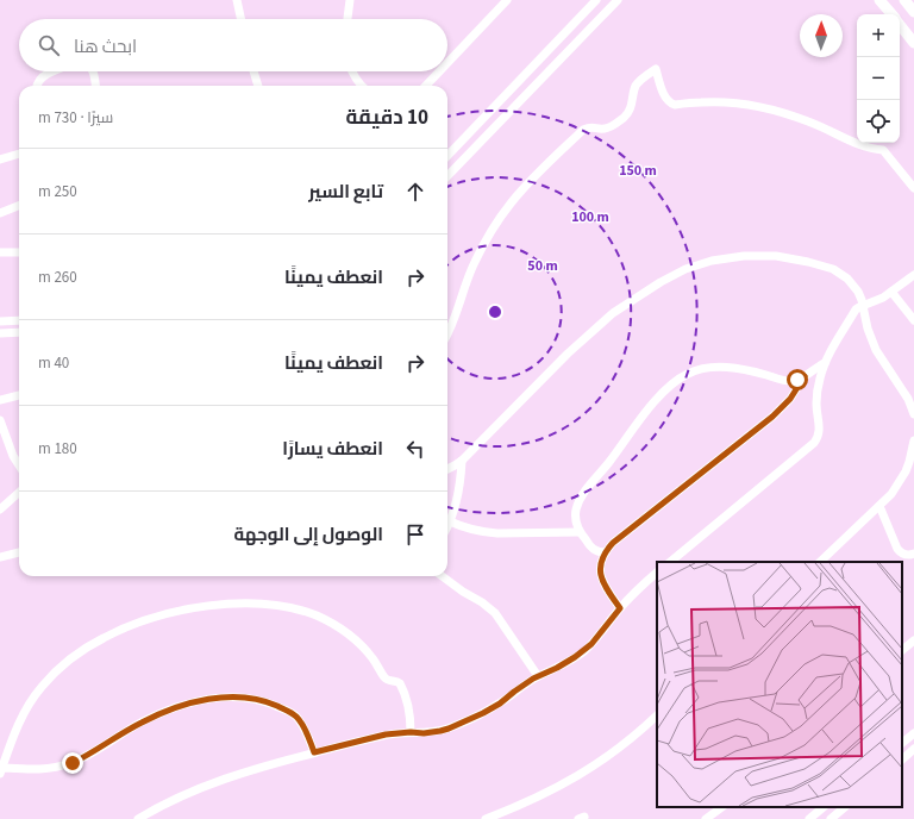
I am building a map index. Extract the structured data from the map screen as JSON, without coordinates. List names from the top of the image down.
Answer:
{
  "north": "top",
  "page": {
    "map_buttons": ["+", "−"],
    "search": "ابحث هنا",
    "heading": ["10 دقيقة", "سيرًا · 730 m"],
    "list": [
      ["تابع السير", "250 m"],
      ["انعطف يمينًا", "260 m"],
      ["انعطف يمينًا", "40 m"],
      ["انعطف يسارًا", "180 m"],
      "الوصول إلى الوجهة"
    ]
  },
  "rings": ["150 m", "100 m", "50 m"]
}
